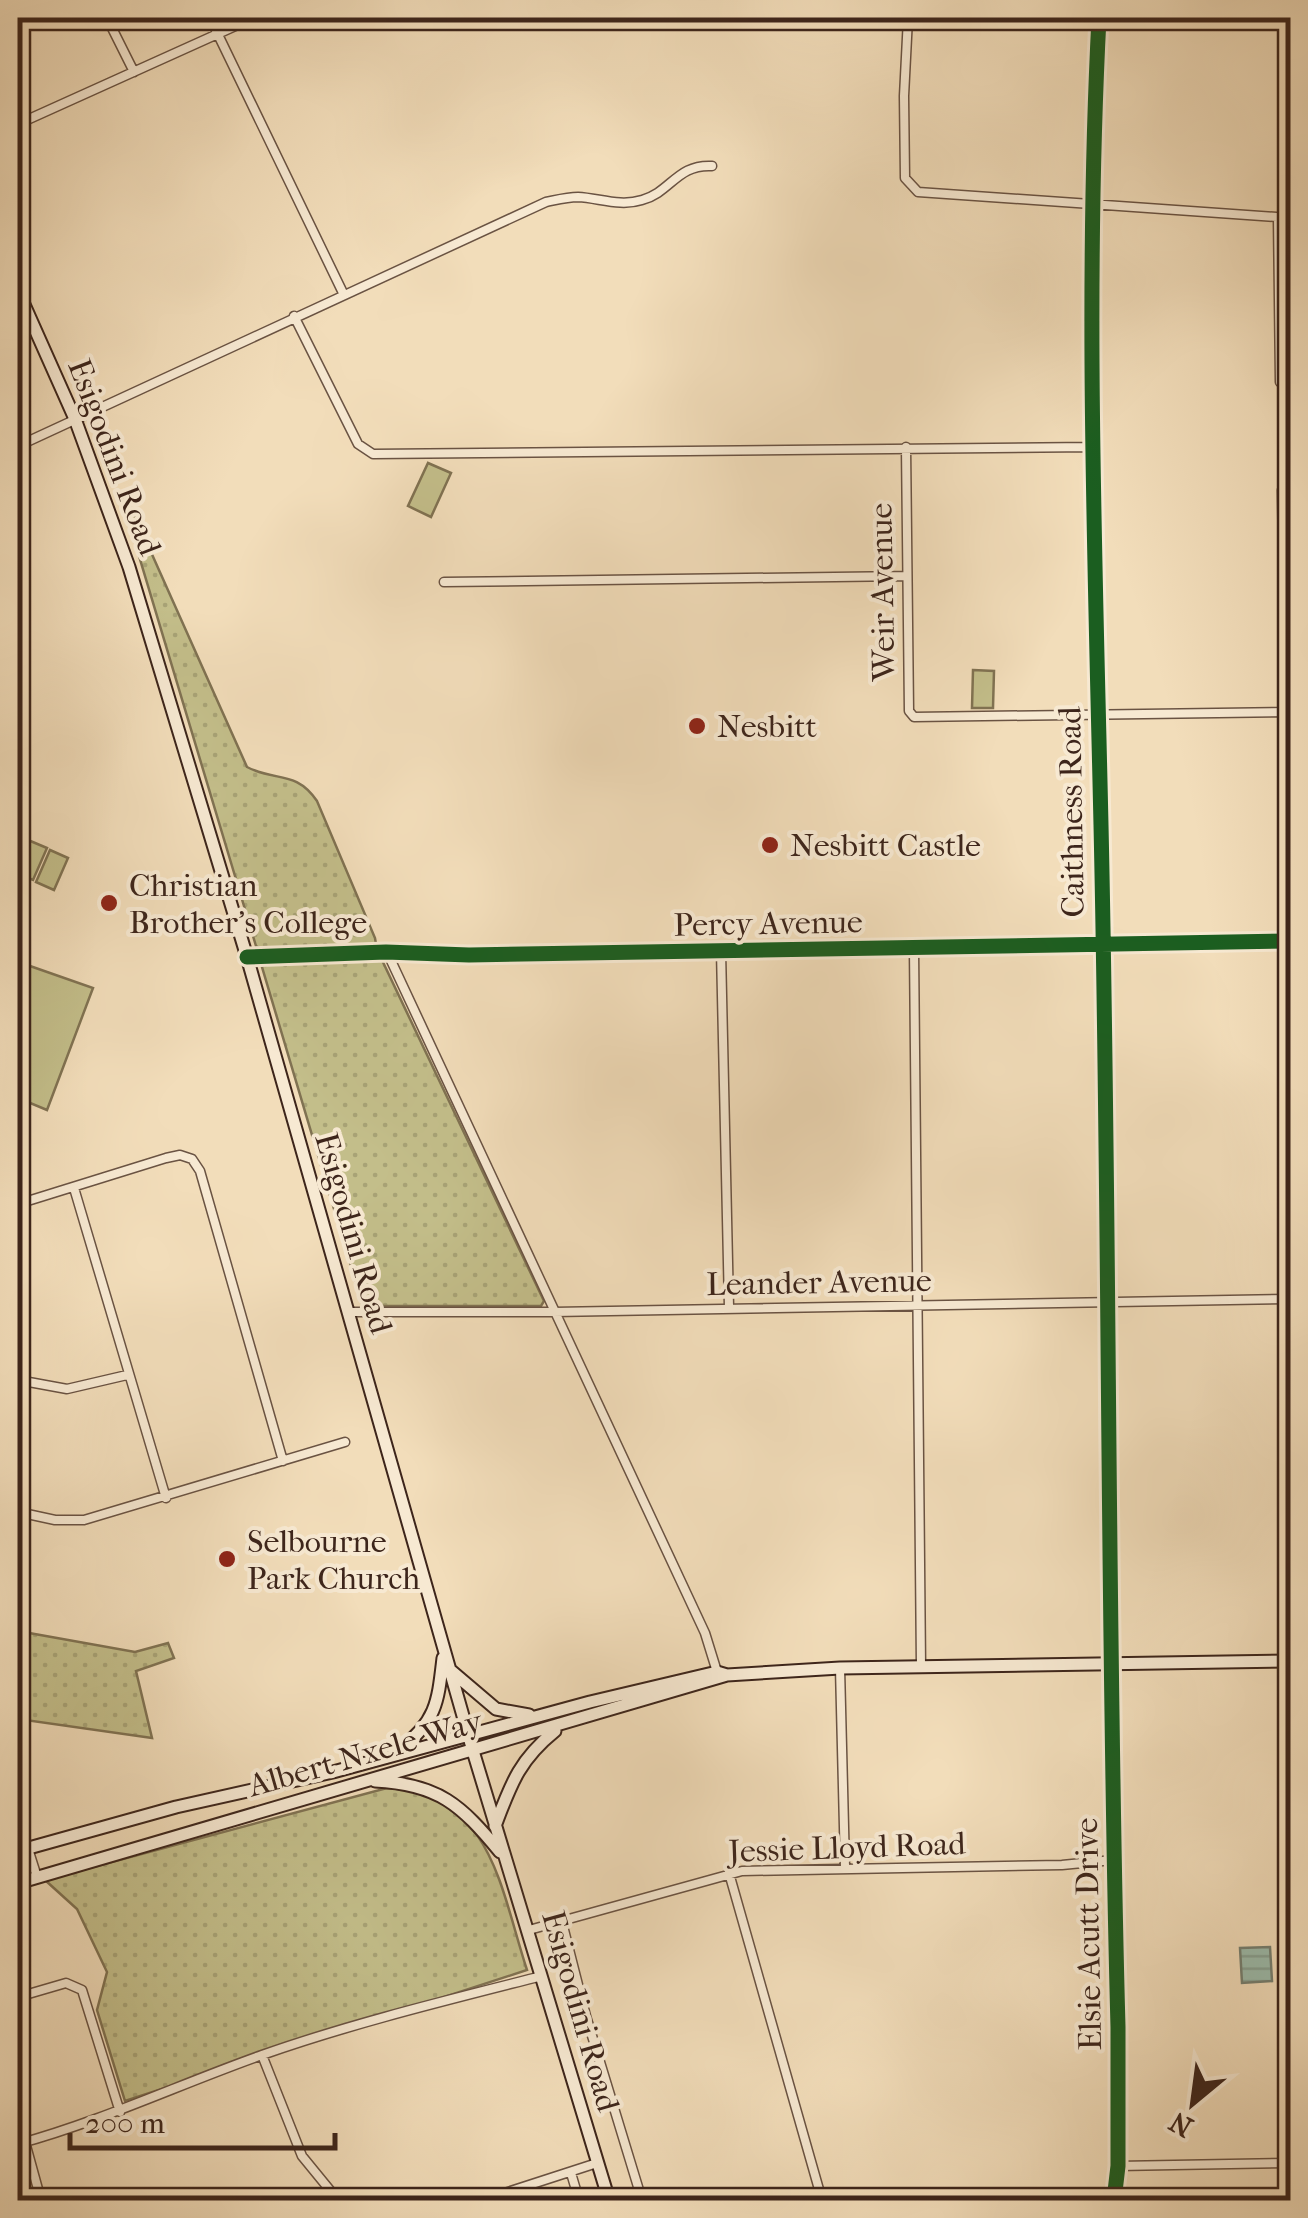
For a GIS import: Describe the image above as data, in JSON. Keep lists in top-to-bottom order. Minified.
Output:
{"streets":{"main road":["Esigodini Road","Albert Nxele Way"],"street":["Weir Avenue","Caithness Road","Percy Avenue","Leander Avenue","Jessie Lloyd Road","Elsie Acutt Drive"]},"crossings":[["Esigodini Road","Percy Avenue"],["Esigodini Road","Leander Avenue"],["Esigodini Road","Albert Nxele Way"],["Esigodini Road","Jessie Lloyd Road"],["Weir Avenue","Caithness Road"],["Caithness Road","Percy Avenue"],["Caithness Road","Leander Avenue"],["Caithness Road","Albert Nxele Way"],["Caithness Road","Elsie Acutt Drive"],["Albert Nxele Way","Elsie Acutt Drive"],["Jessie Lloyd Road","Elsie Acutt Drive"]],"places":["Nesbitt","Nesbitt Castle","Christian Brother's College","Selbourne Park Church"],"scale_bar":"200 m","north":"bottom left"}
